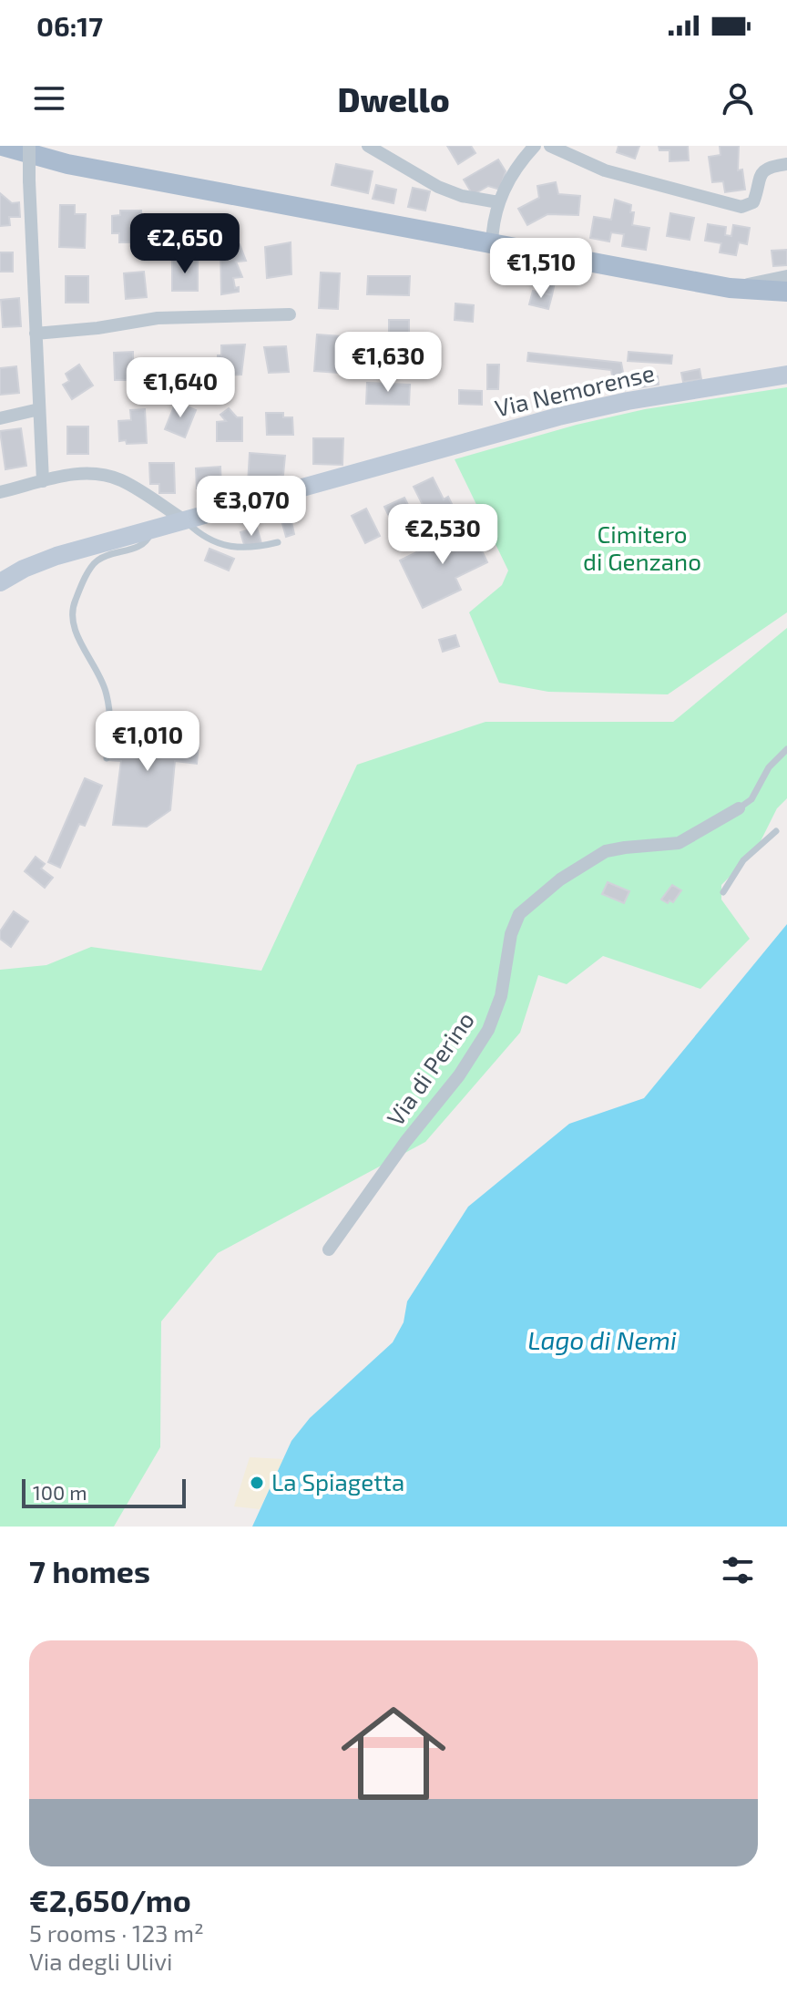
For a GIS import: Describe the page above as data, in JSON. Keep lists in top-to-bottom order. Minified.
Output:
{"streets":{"main road":["Via Nemorense"],"street":["Via di Perino"]},"water":["Lago di Nemi"],"parks":["Cimitero di Genzano"],"places":["La Spiagetta"],"scale_bar":"100 m","page":{"status":"06:17","header":"Dwello","price":["€2,650","€1,510","€1,630","€1,640","€3,070","€2,530","€1,010"],"scale":"100 m","heading":"7 homes","list":[{"name":"€2,650/mo","note":"5 rooms · 123 m² · Via degli Ulivi"}]}}
